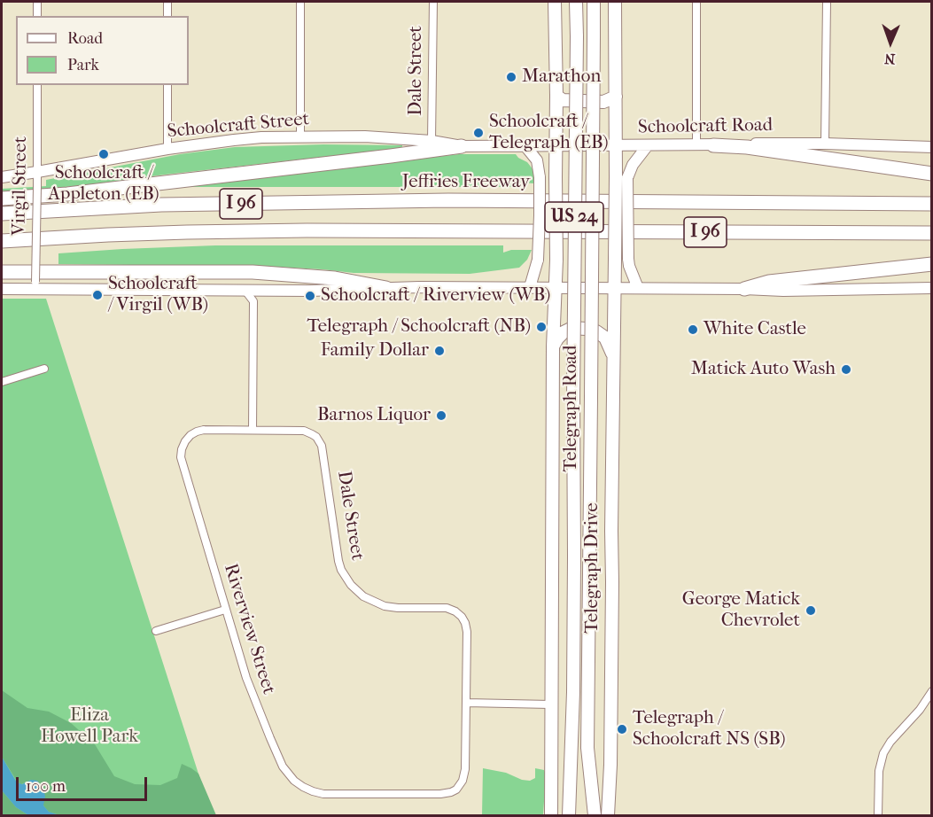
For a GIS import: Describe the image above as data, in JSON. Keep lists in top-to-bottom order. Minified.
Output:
{"streets":{"highway":["Jeffries Freeway","I 96"],"main road":["Schoolcraft Street","Schoolcraft Road","US 24","Telegraph Road","Telegraph Drive"],"street":["Dale Street","Virgil Street","Riverview Street"]},"crossings":[["Dale Street","Schoolcraft Street"],["Dale Street","Riverview Street"],["Schoolcraft Street","Schoolcraft Road"],["Schoolcraft Street","Virgil Street"],["Schoolcraft Road","Telegraph Drive"]],"parks":["Eliza Howell Park"],"places":["Marathon","Schoolcraft / Telegraph (EB)","Schoolcraft / Appleton (EB)","Schoolcraft / Virgil (WB)","Schoolcraft / Riverview (WB)","Telegraph / Schoolcraft (NB)","White Castle","Family Dollar","Matick Auto Wash","Barnos Liquor","George Matick Chevrolet","Telegraph / Schoolcraft NS (SB)"],"legend":["Road","Park"],"scale_bar":"100 m","north":"bottom"}
